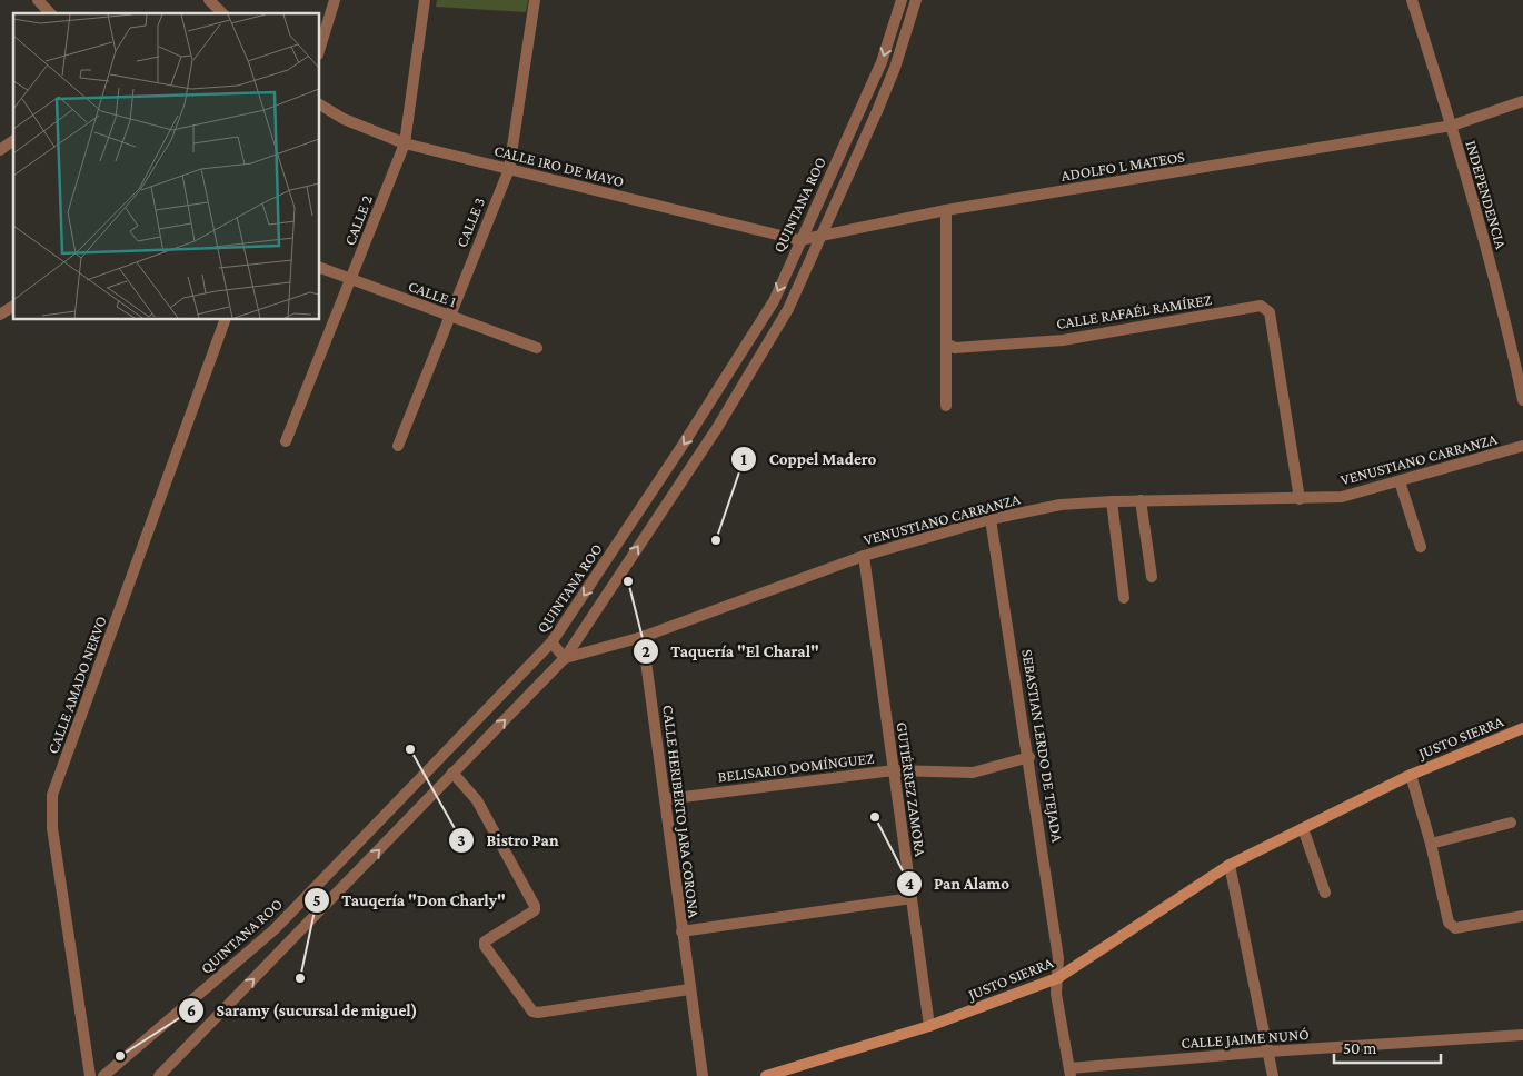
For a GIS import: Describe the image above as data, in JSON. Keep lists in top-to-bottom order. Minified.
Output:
{"streets":{"main road":["JUSTO SIERRA"],"street":["CALLE 1RO DE MAYO","ADOLFO L MATEOS","INDEPENDENCIA","QUINTANA ROO","CALLE 2","CALLE 3","CALLE 1","CALLE RAFAÉL RAMÍREZ","VENUSTIANO CARRANZA","CALLE AMADO NERVO","SEBASTIAN LERDO DE TEJADA","BELISARIO DOMÍNGUEZ","GUTIÉRREZ ZAMORA","CALLE HERIBERTO JARA CORONA","CALLE JAIME NUNÓ"]},"crossings":[["CALLE 1RO DE MAYO","ADOLFO L MATEOS"],["CALLE 1RO DE MAYO","QUINTANA ROO"],["CALLE 1RO DE MAYO","CALLE 2"],["CALLE 1RO DE MAYO","CALLE 3"],["ADOLFO L MATEOS","INDEPENDENCIA"],["ADOLFO L MATEOS","QUINTANA ROO"],["QUINTANA ROO","VENUSTIANO CARRANZA"],["CALLE 2","CALLE 1"],["CALLE 3","CALLE 1"],["CALLE RAFAÉL RAMÍREZ","VENUSTIANO CARRANZA"],["VENUSTIANO CARRANZA","SEBASTIAN LERDO DE TEJADA"],["VENUSTIANO CARRANZA","GUTIÉRREZ ZAMORA"],["VENUSTIANO CARRANZA","CALLE HERIBERTO JARA CORONA"],["JUSTO SIERRA","SEBASTIAN LERDO DE TEJADA"],["JUSTO SIERRA","GUTIÉRREZ ZAMORA"],["SEBASTIAN LERDO DE TEJADA","BELISARIO DOMÍNGUEZ"],["SEBASTIAN LERDO DE TEJADA","CALLE JAIME NUNÓ"],["BELISARIO DOMÍNGUEZ","GUTIÉRREZ ZAMORA"],["BELISARIO DOMÍNGUEZ","CALLE HERIBERTO JARA CORONA"]],"places":["Coppel Madero","Taquería \"El Charal\"","Bistro Pan","Pan Alamo","Tauqería \"Don Charly\"","Saramy (sucursal de miguel)"],"scale_bar":"50 m"}
